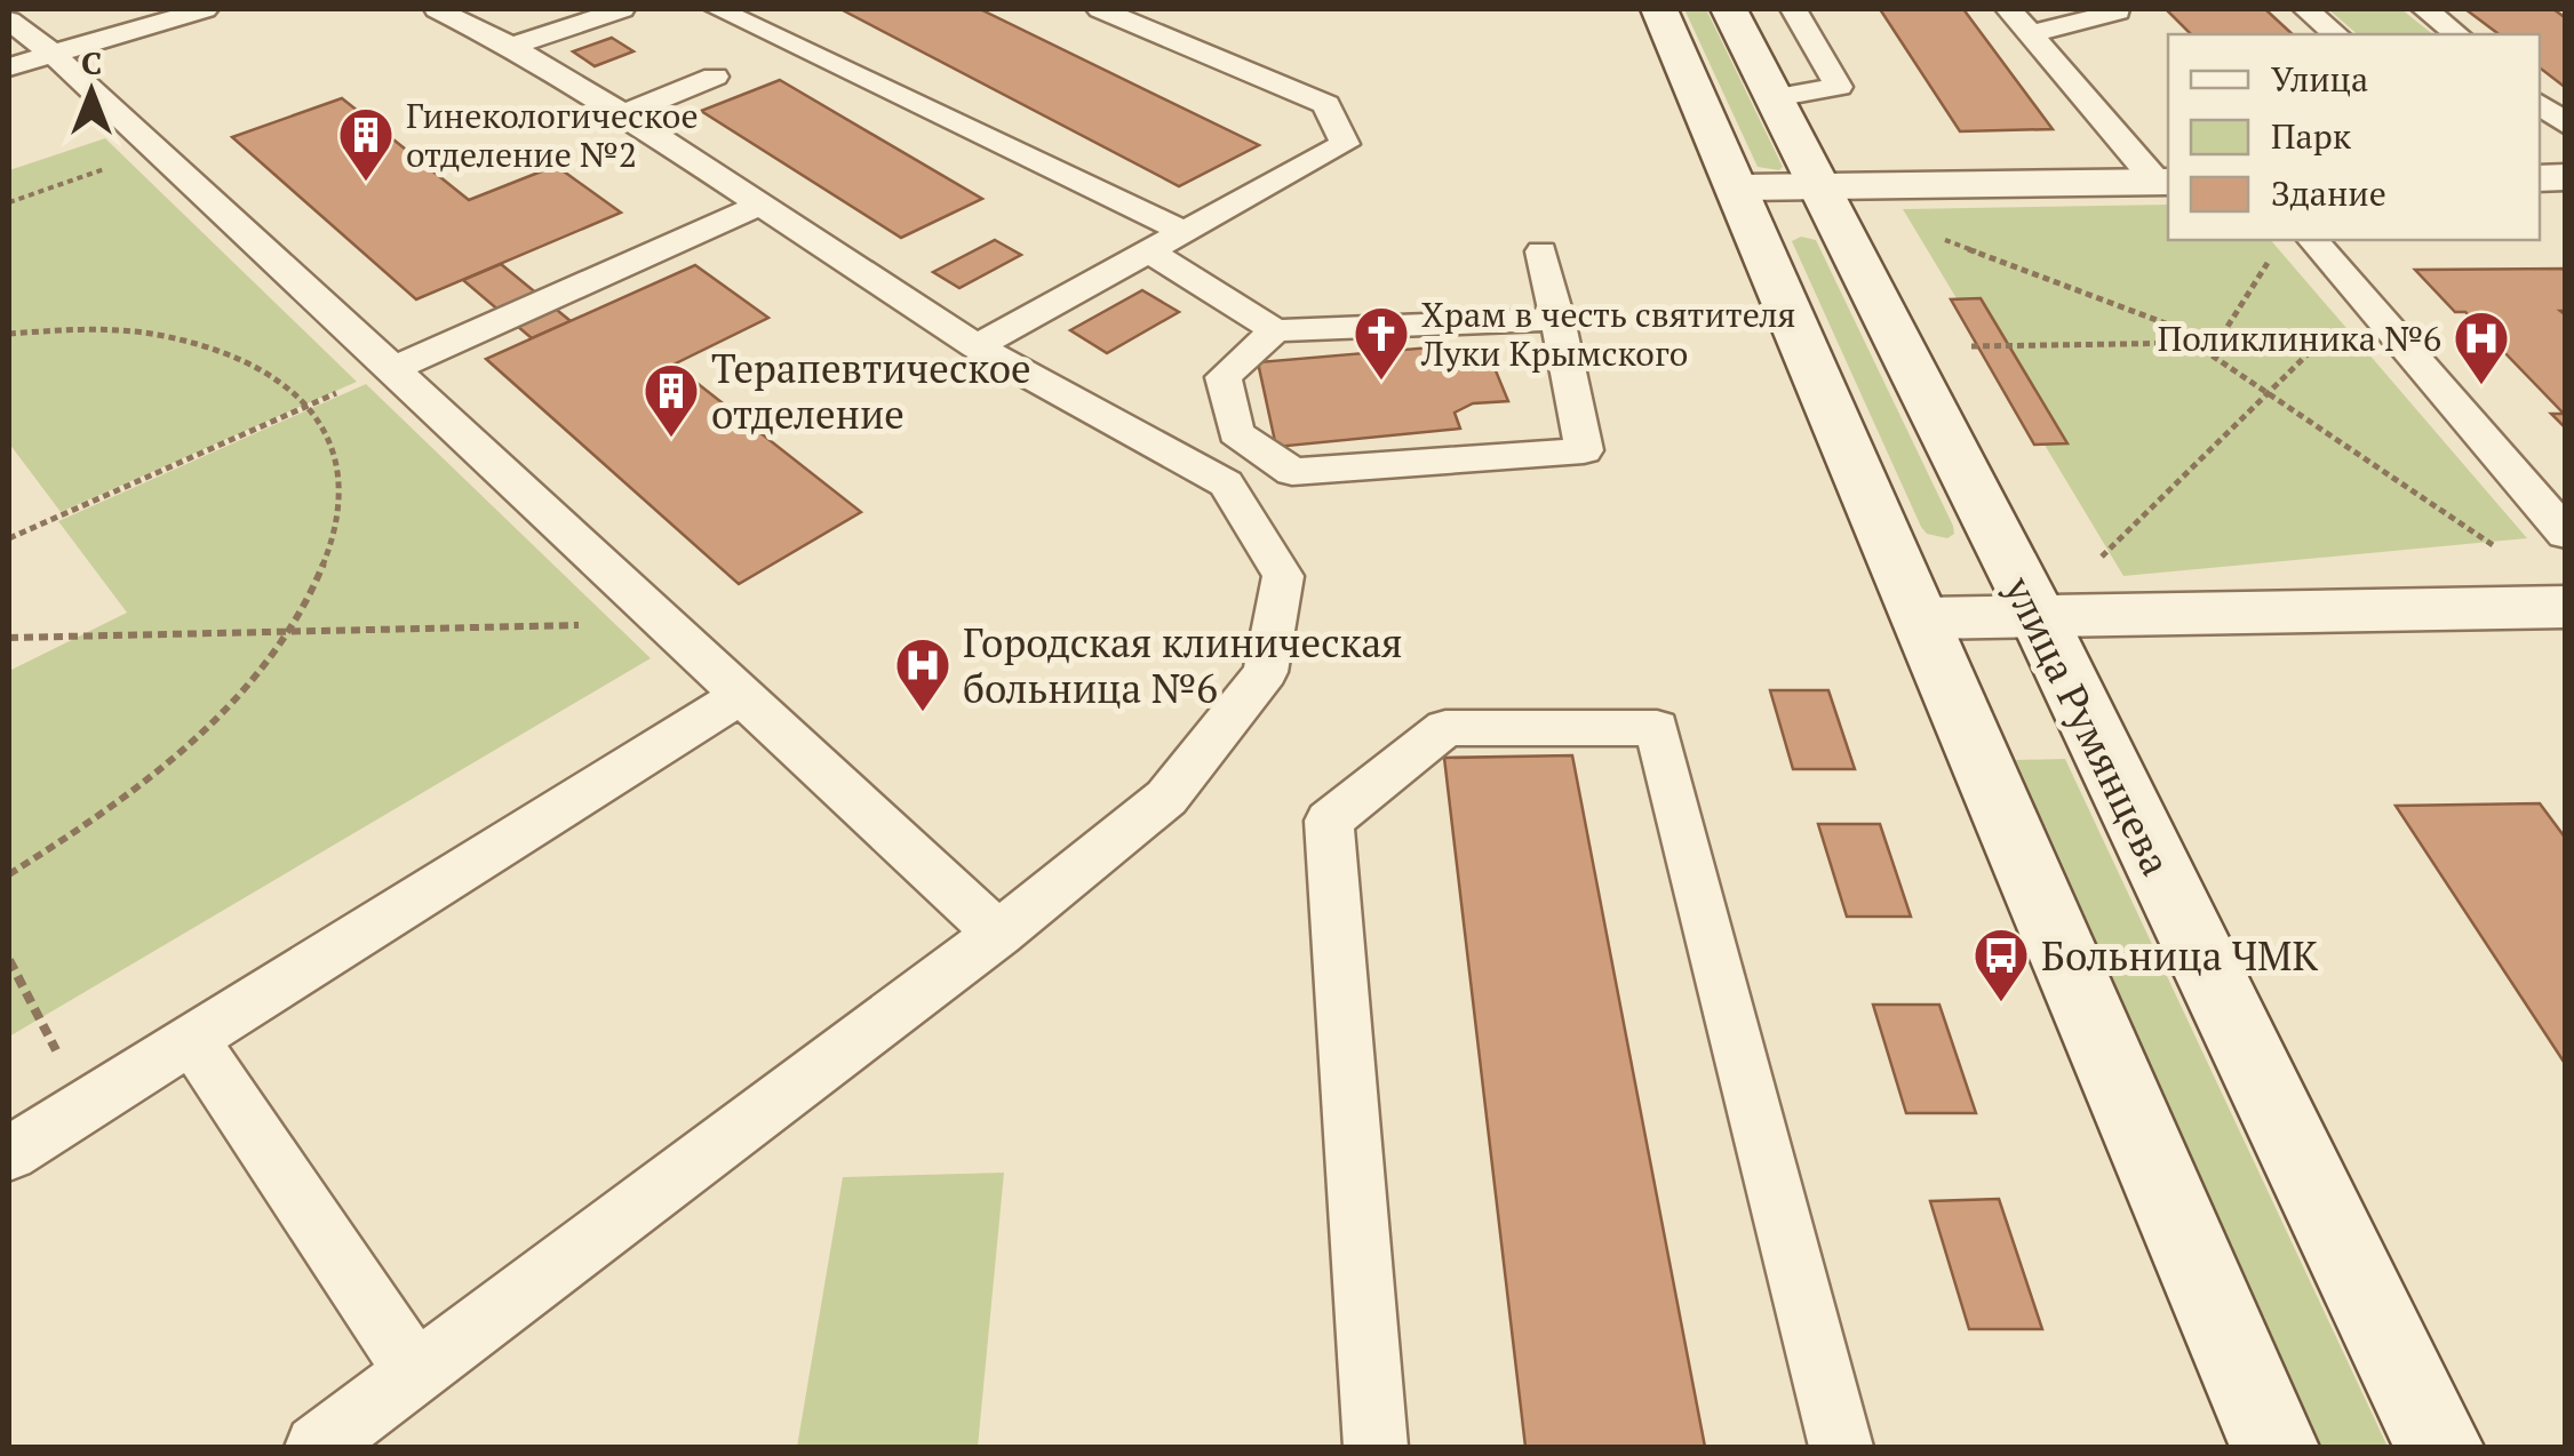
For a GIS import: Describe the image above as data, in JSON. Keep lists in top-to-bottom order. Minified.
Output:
{"streets":{"main road":["улица Румянцева"]},"places":{"building":["Гинекологическое отделение №2","Терапевтическое отделение"],"church":["Храм в честь святителя Луки Крымского"],"hospital":["Поликлиника №6","Городская клиническая больница №6"],"bus stop":["Больница ЧМК"]},"legend":["Улица","Парк","Здание"],"north":"top"}
